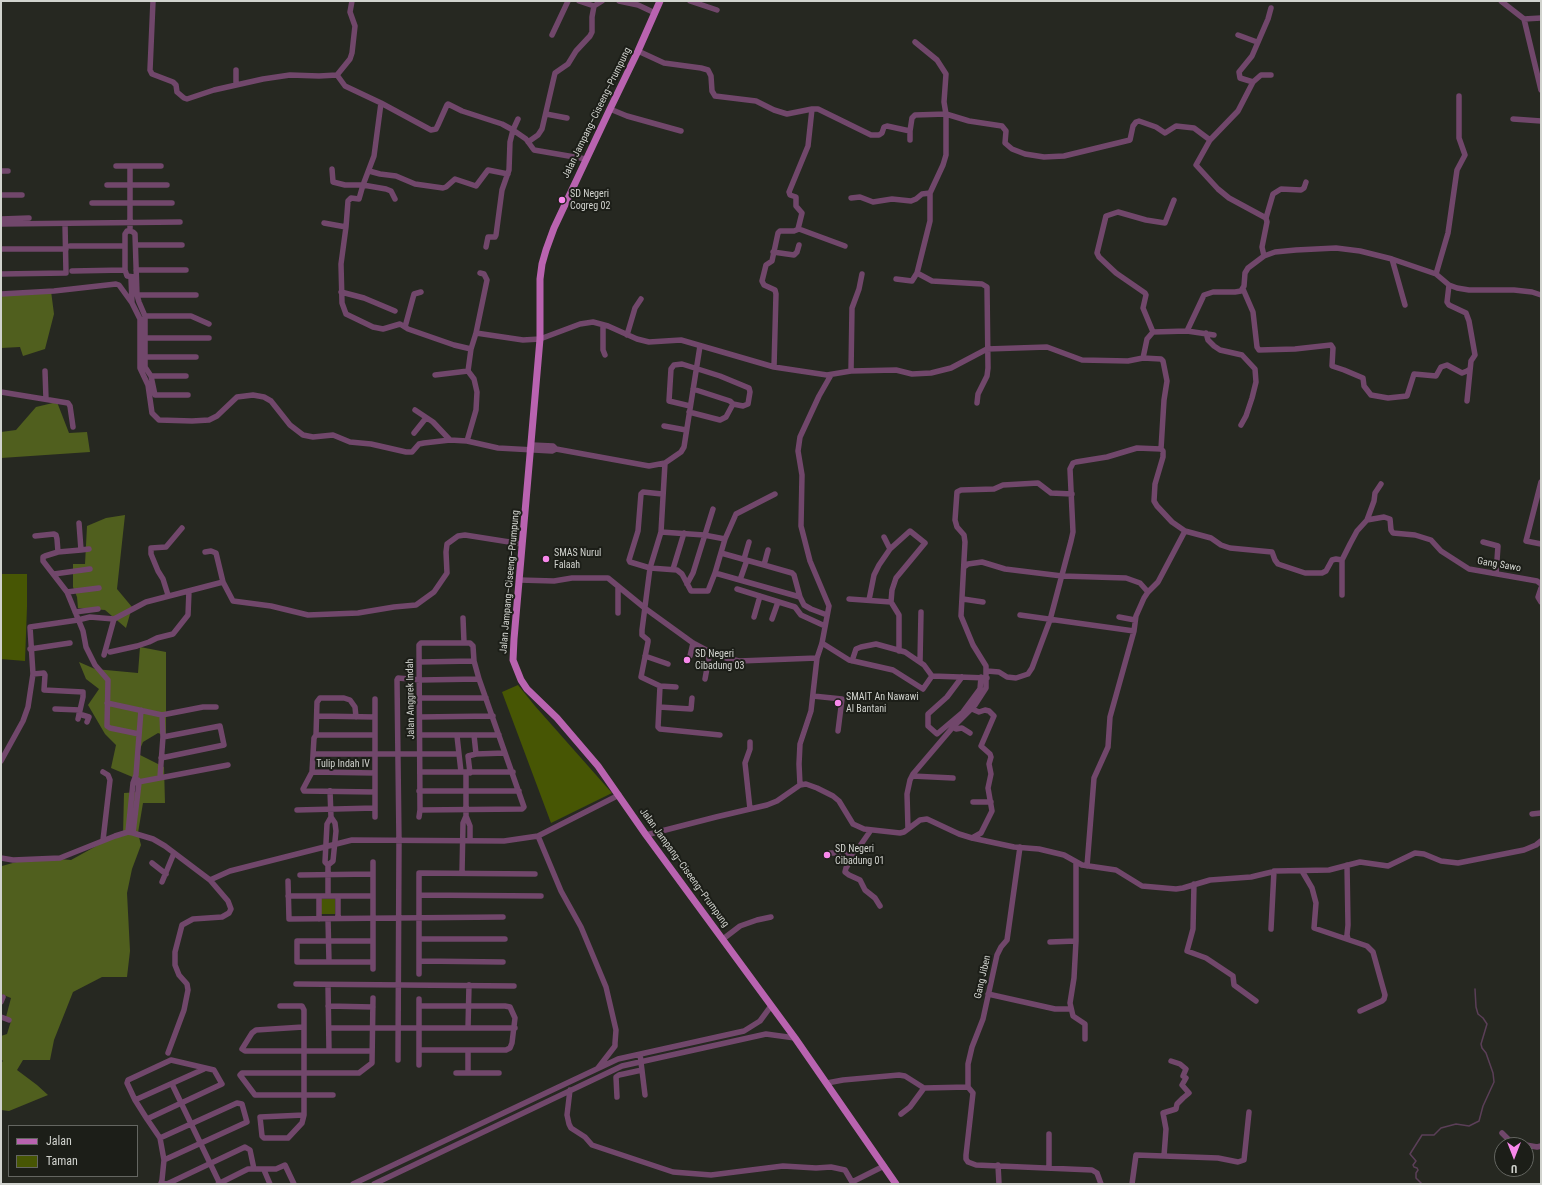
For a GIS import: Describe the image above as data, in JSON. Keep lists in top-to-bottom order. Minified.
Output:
{"streets":{"main road":["Jalan Jampang–Ciseeng–Prumpung"],"street":["Gang Sawo","Jalan Anggrek Indah","Tulip Indah IV","Gang Jiben"]},"places":["SD Negeri Cogreg 02","SMAS Nurul Falaah","SD Negeri Cibadung 03","SMAIT An Nawawi Al Bantani","SD Negeri Cibadung 01"],"legend":["Jalan","Taman"],"north":"bottom"}
